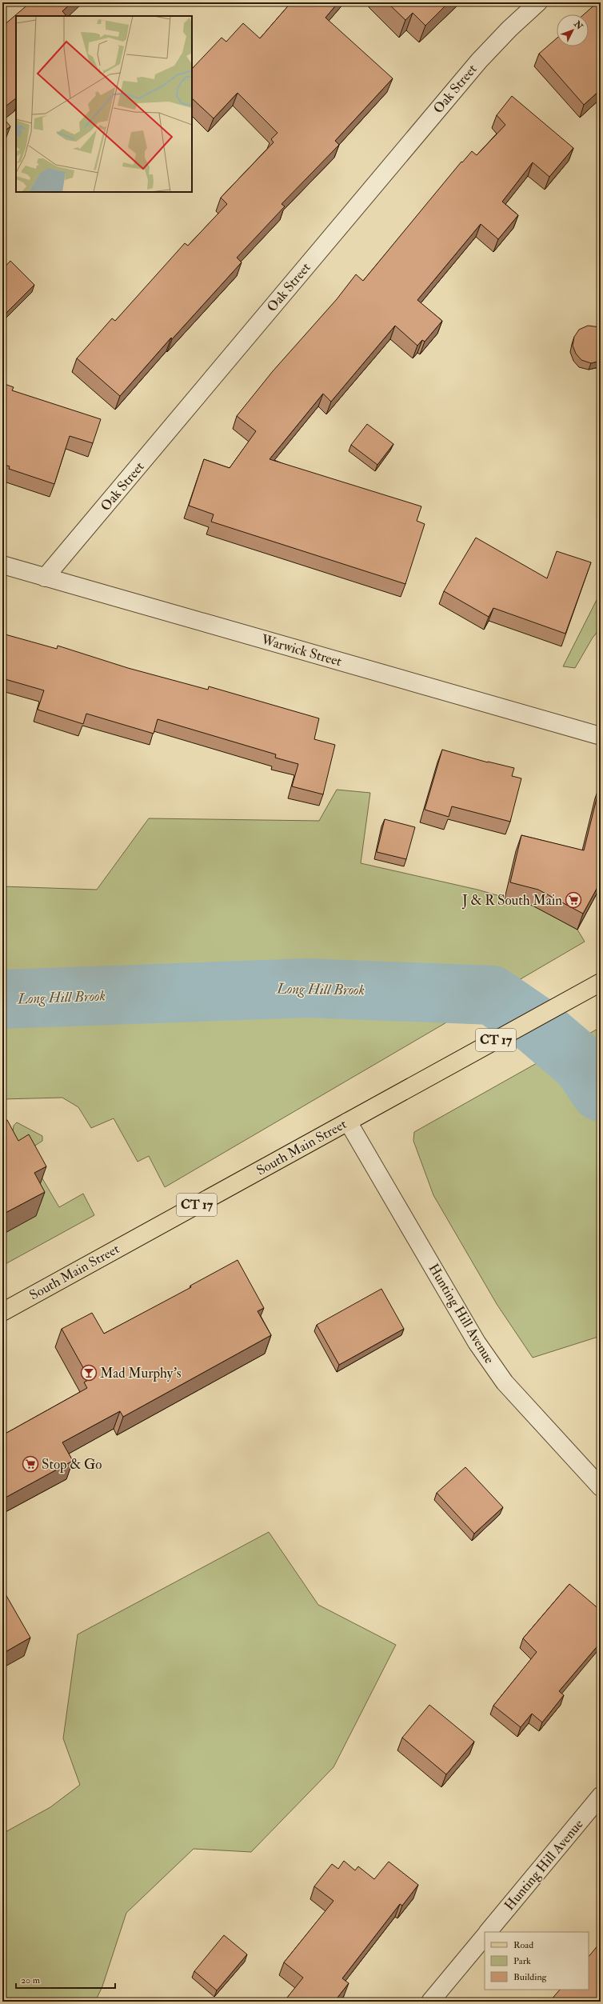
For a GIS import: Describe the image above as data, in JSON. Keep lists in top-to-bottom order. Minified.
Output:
{"streets":{"main road":["CT 17","South Main Street"],"street":["Oak Street","Warwick Street","Hunting Hill Avenue"]},"crossings":[["Oak Street","Warwick Street"],["South Main Street","Hunting Hill Avenue"]],"water":["Long Hill Brook"],"places":{"supermarket":["J & R South Main","Stop & Go"],"bar":["Mad Murphy’s"]},"legend":["Road","Park","Building"],"scale_bar":"20 m","north":"top right"}
